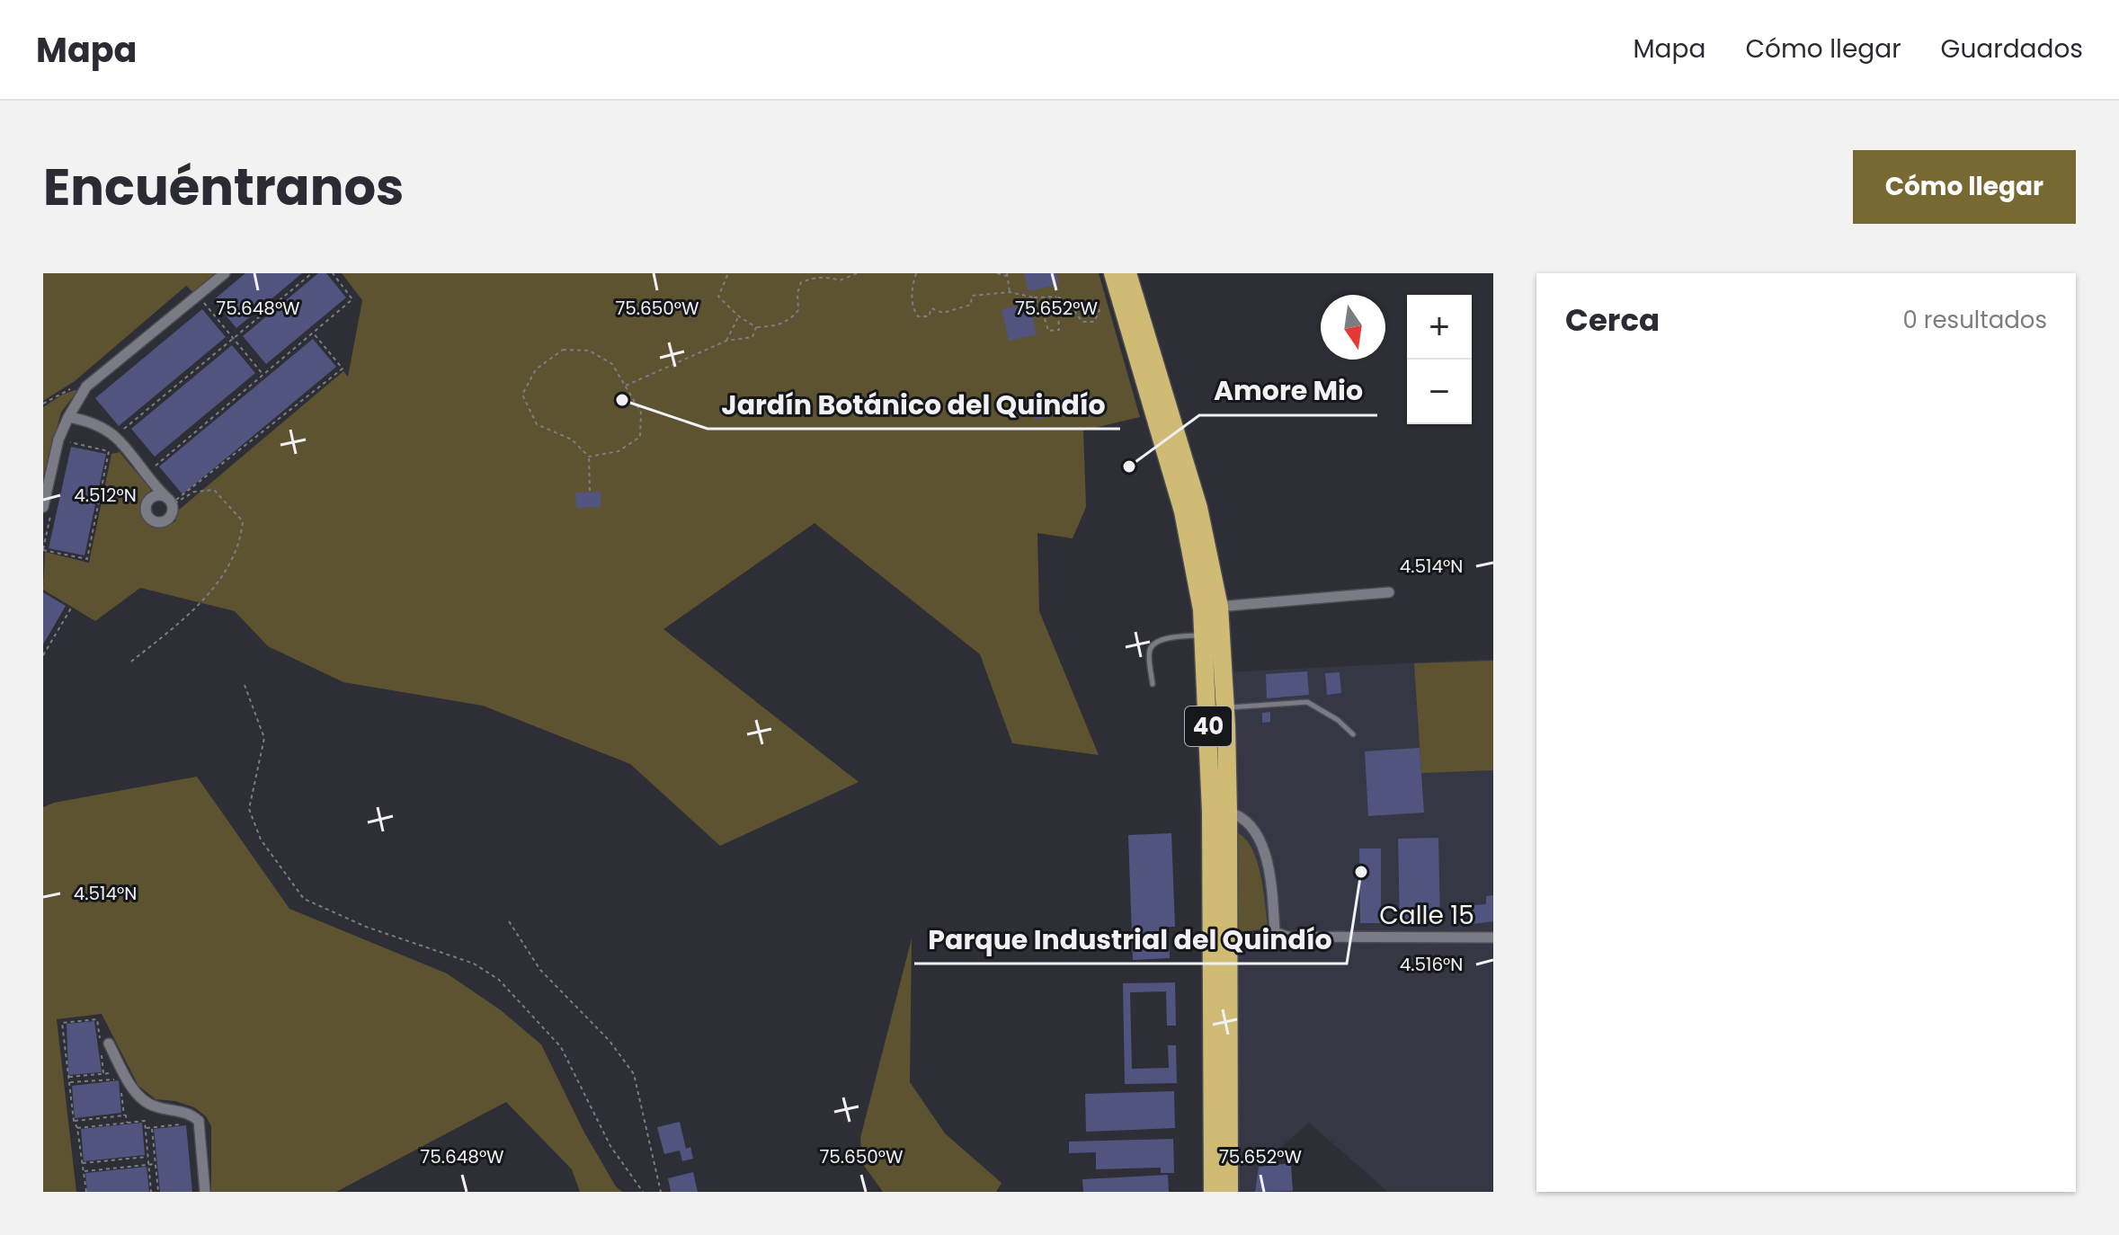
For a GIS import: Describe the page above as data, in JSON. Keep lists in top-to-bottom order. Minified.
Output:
{"streets":{"highway":["40"],"street":["Calle 15"]},"places":["Jardín Botánico del Quindío","Amore Mio","Parque Industrial del Quindío"],"north":"bottom","page":{"header":"Mapa","nav":["Mapa","Cómo llegar","Guardados"],"title":"Encuéntranos","buttons":"Cómo llegar","heading":["Cerca","0 resultados"],"map_buttons":["+","−"]},"coordinates":["75.648°W","75.650°W","75.652°W","4.512°N","4.514°N","4.516°N"]}
